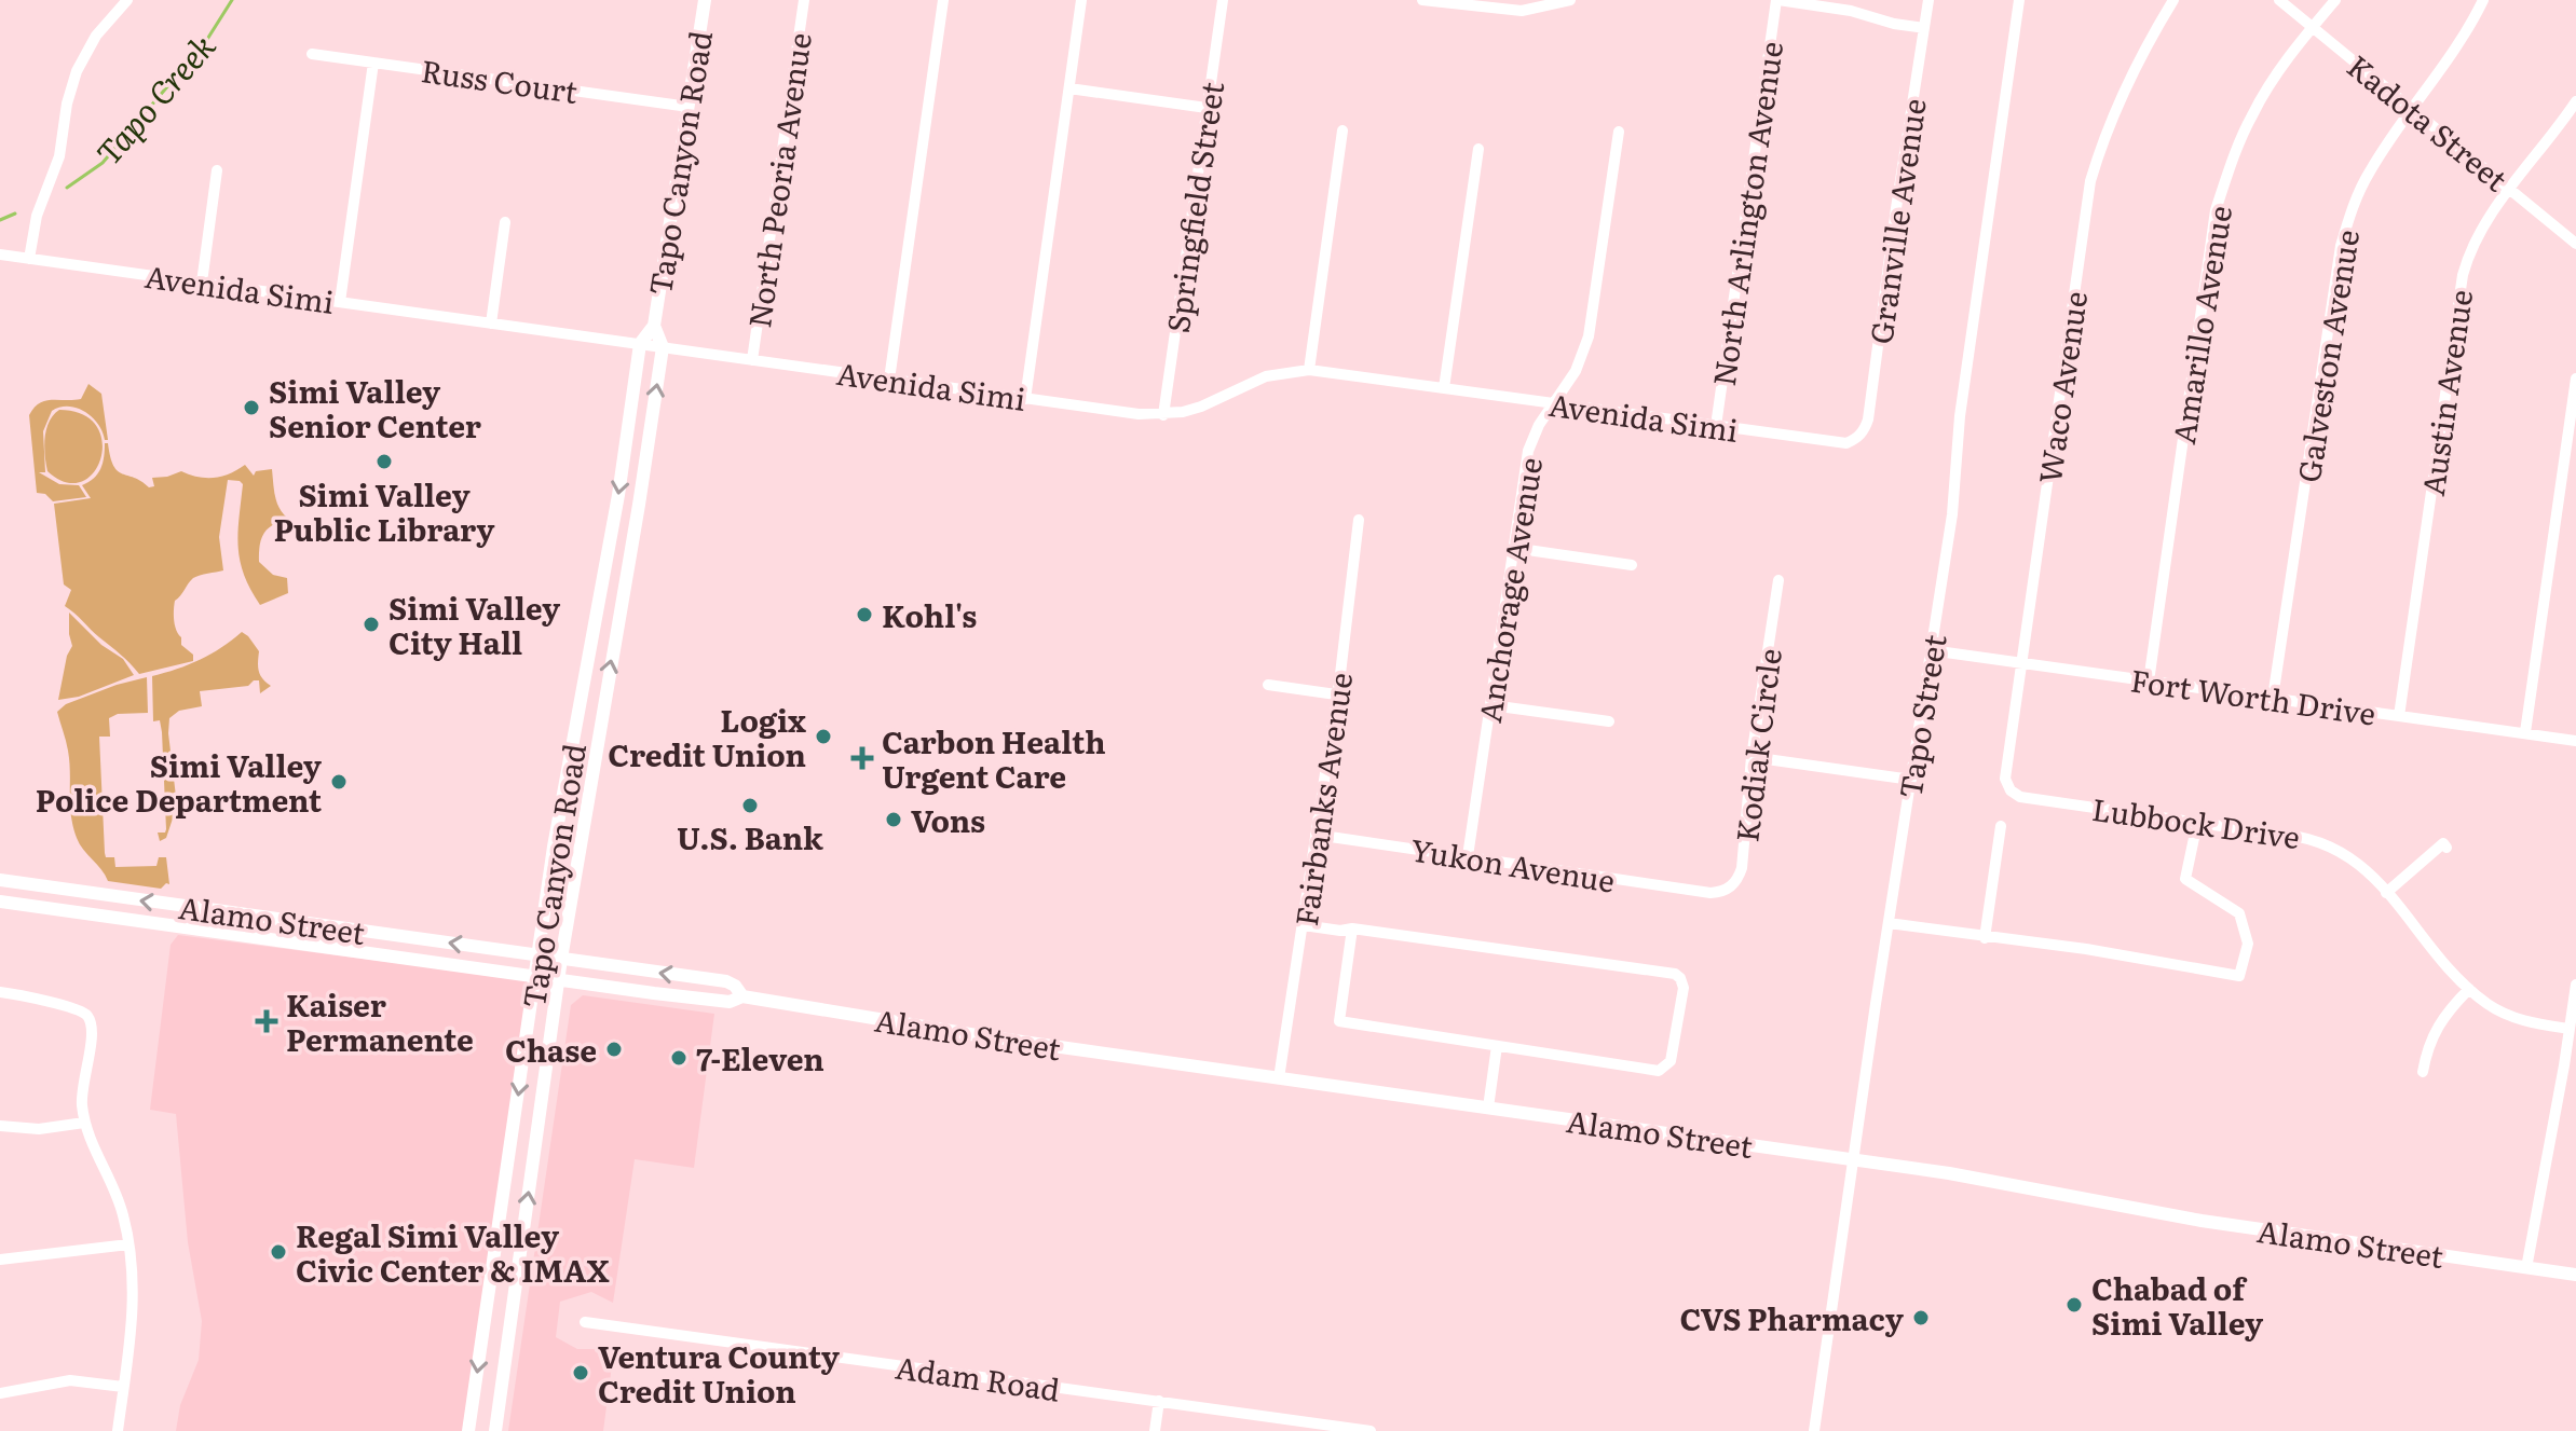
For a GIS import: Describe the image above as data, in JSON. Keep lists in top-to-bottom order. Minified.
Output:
{"streets":{"main road":["Tapo Canyon Road","Alamo Street"],"street":["Russ Court","Kadota Street","North Peoria Avenue","Springfield Street","North Arlington Avenue","Granville Avenue","Avenida Simi","Amarillo Avenue","Galveston Avenue","Waco Avenue","Austin Avenue","Anchorage Avenue","Fort Worth Drive","Tapo Street","Kodiak Circle","Fairbanks Avenue","Lubbock Drive","Yukon Avenue","Adam Road"]},"crossings":[["Russ Court","Tapo Canyon Road"],["Kadota Street","Amarillo Avenue"],["Kadota Street","Galveston Avenue"],["Kadota Street","Austin Avenue"],["Tapo Canyon Road","Avenida Simi"],["Tapo Canyon Road","Alamo Street"],["North Peoria Avenue","Avenida Simi"],["Springfield Street","Avenida Simi"],["North Arlington Avenue","Avenida Simi"],["Granville Avenue","Avenida Simi"],["Avenida Simi","Anchorage Avenue"],["Amarillo Avenue","Fort Worth Drive"],["Galveston Avenue","Fort Worth Drive"],["Waco Avenue","Fort Worth Drive"],["Waco Avenue","Lubbock Drive"],["Austin Avenue","Fort Worth Drive"],["Anchorage Avenue","Yukon Avenue"],["Fort Worth Drive","Tapo Street"],["Tapo Street","Alamo Street"],["Kodiak Circle","Yukon Avenue"],["Fairbanks Avenue","Yukon Avenue"],["Fairbanks Avenue","Alamo Street"]],"water":["Tapo Creek"],"places":{"other":["Simi Valley Senior Center","Simi Valley Public Library","Kohl's","Simi Valley City Hall","Logix Credit Union","Simi Valley Police Department","U.S. Bank","Vons","Chase","7-Eleven","Regal Simi Valley Civic Center & IMAX","Chabad of Simi Valley","CVS Pharmacy","Ventura County Credit Union"],"health":["Carbon Health Urgent Care","Kaiser Permanente"]}}
